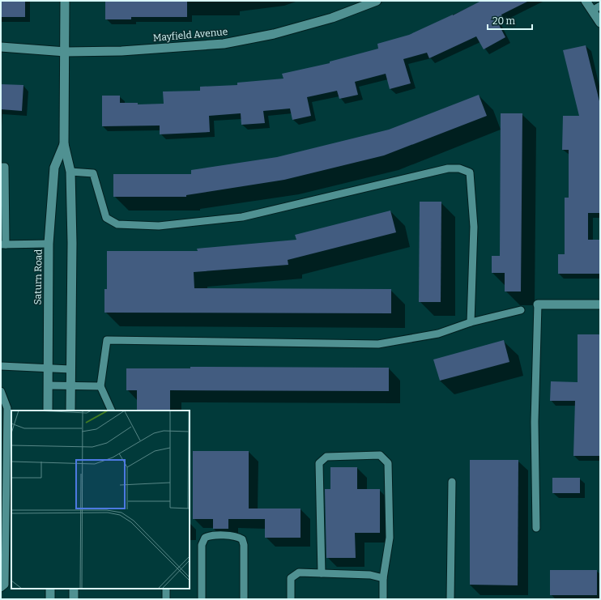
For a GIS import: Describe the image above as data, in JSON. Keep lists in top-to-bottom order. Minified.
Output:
{"streets":{"street":["Mayfield Avenue","Saturn Road"]},"crossings":[["Mayfield Avenue","Saturn Road"]],"scale_bar":"20 m"}
